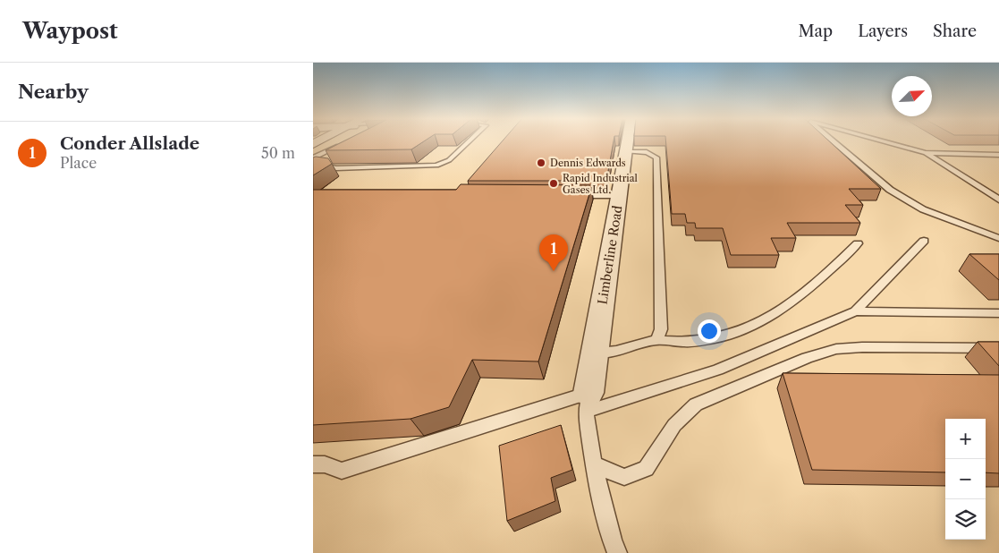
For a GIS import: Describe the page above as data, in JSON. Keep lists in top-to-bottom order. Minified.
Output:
{"streets":{"street":["Limberline Road"]},"places":["Dennis Edwards","Rapid Industrial Gases Ltd."],"north":"top right","page":{"header":"Waypost","nav":["Map","Layers","Share"],"heading":"Nearby","list":[{"mark":"1","name":"Conder Allslade","note":"Place","value":"50 m"}],"pins":"1","map_buttons":["+","−"]}}
